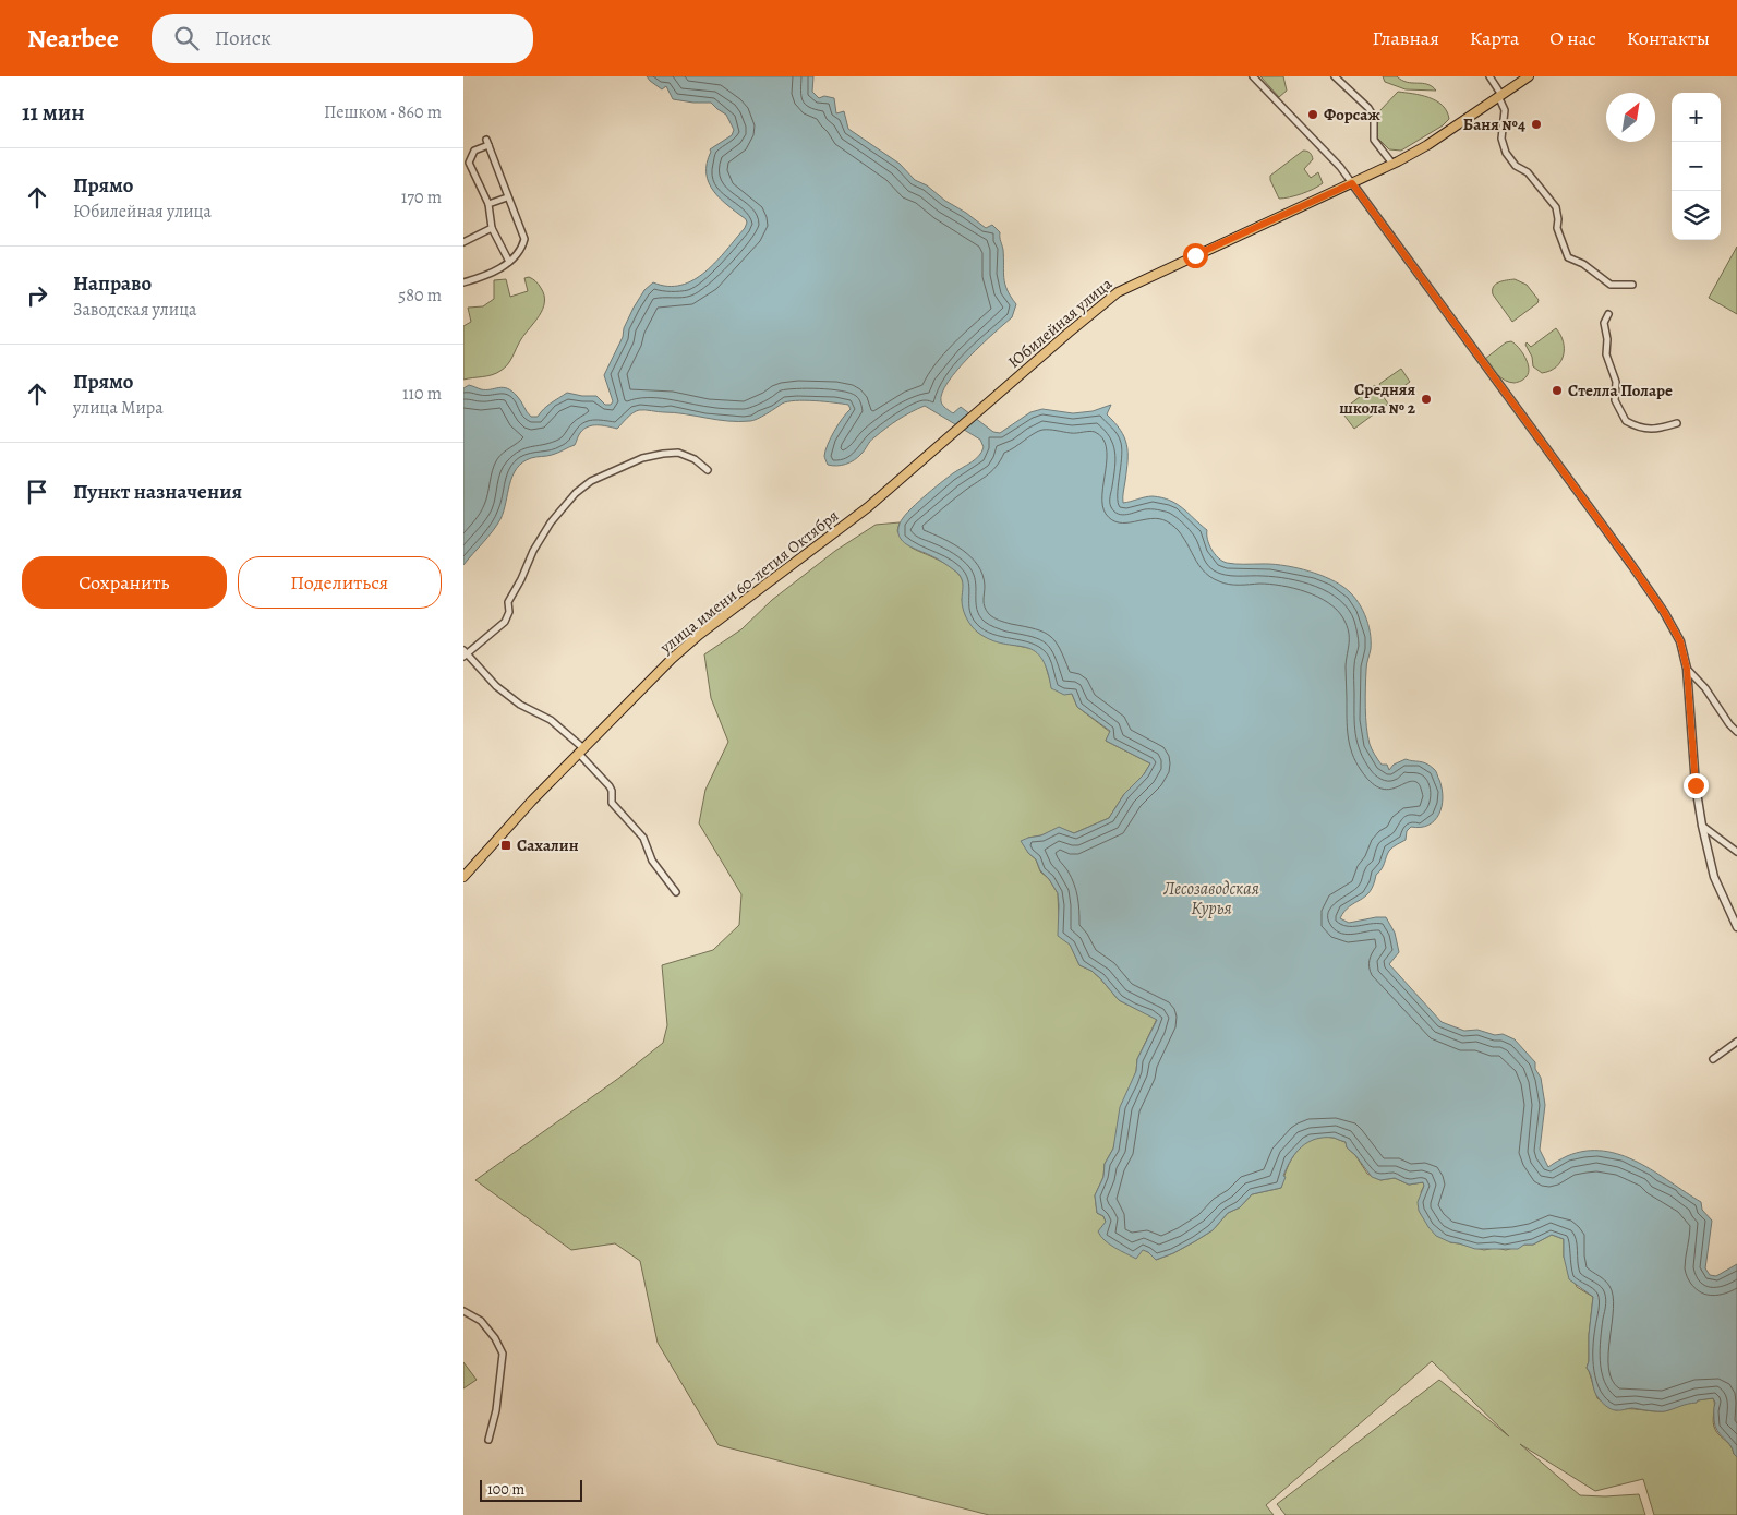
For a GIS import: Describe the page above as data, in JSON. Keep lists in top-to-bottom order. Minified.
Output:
{"streets":{"main road":["Юбилейная улица","улица имени 60-летия Октября"]},"crossings":[["Юбилейная улица","улица имени 60-летия Октября"]],"water":["Лесозаводская Курья"],"places":{"other":["Форсаж","Баня №4","Стелла Поларе","Средняя школа № 2"],"transit":["Сахалин"]},"scale_bar":"100 m","north":"top right","page":{"header":"Nearbee","search":"Поиск","nav":["Главная","Карта","О нас","Контакты"],"heading":["11 мин","Пешком · 860 m"],"map_buttons":["+","−"],"list":[["Прямо","Юбилейная улица","170 m"],["Направо","Заводская улица","580 m"],["Прямо","улица Мира","110 m"],"Пункт назначения"],"buttons":["Сохранить","Поделиться"],"scale":"100 m"}}
